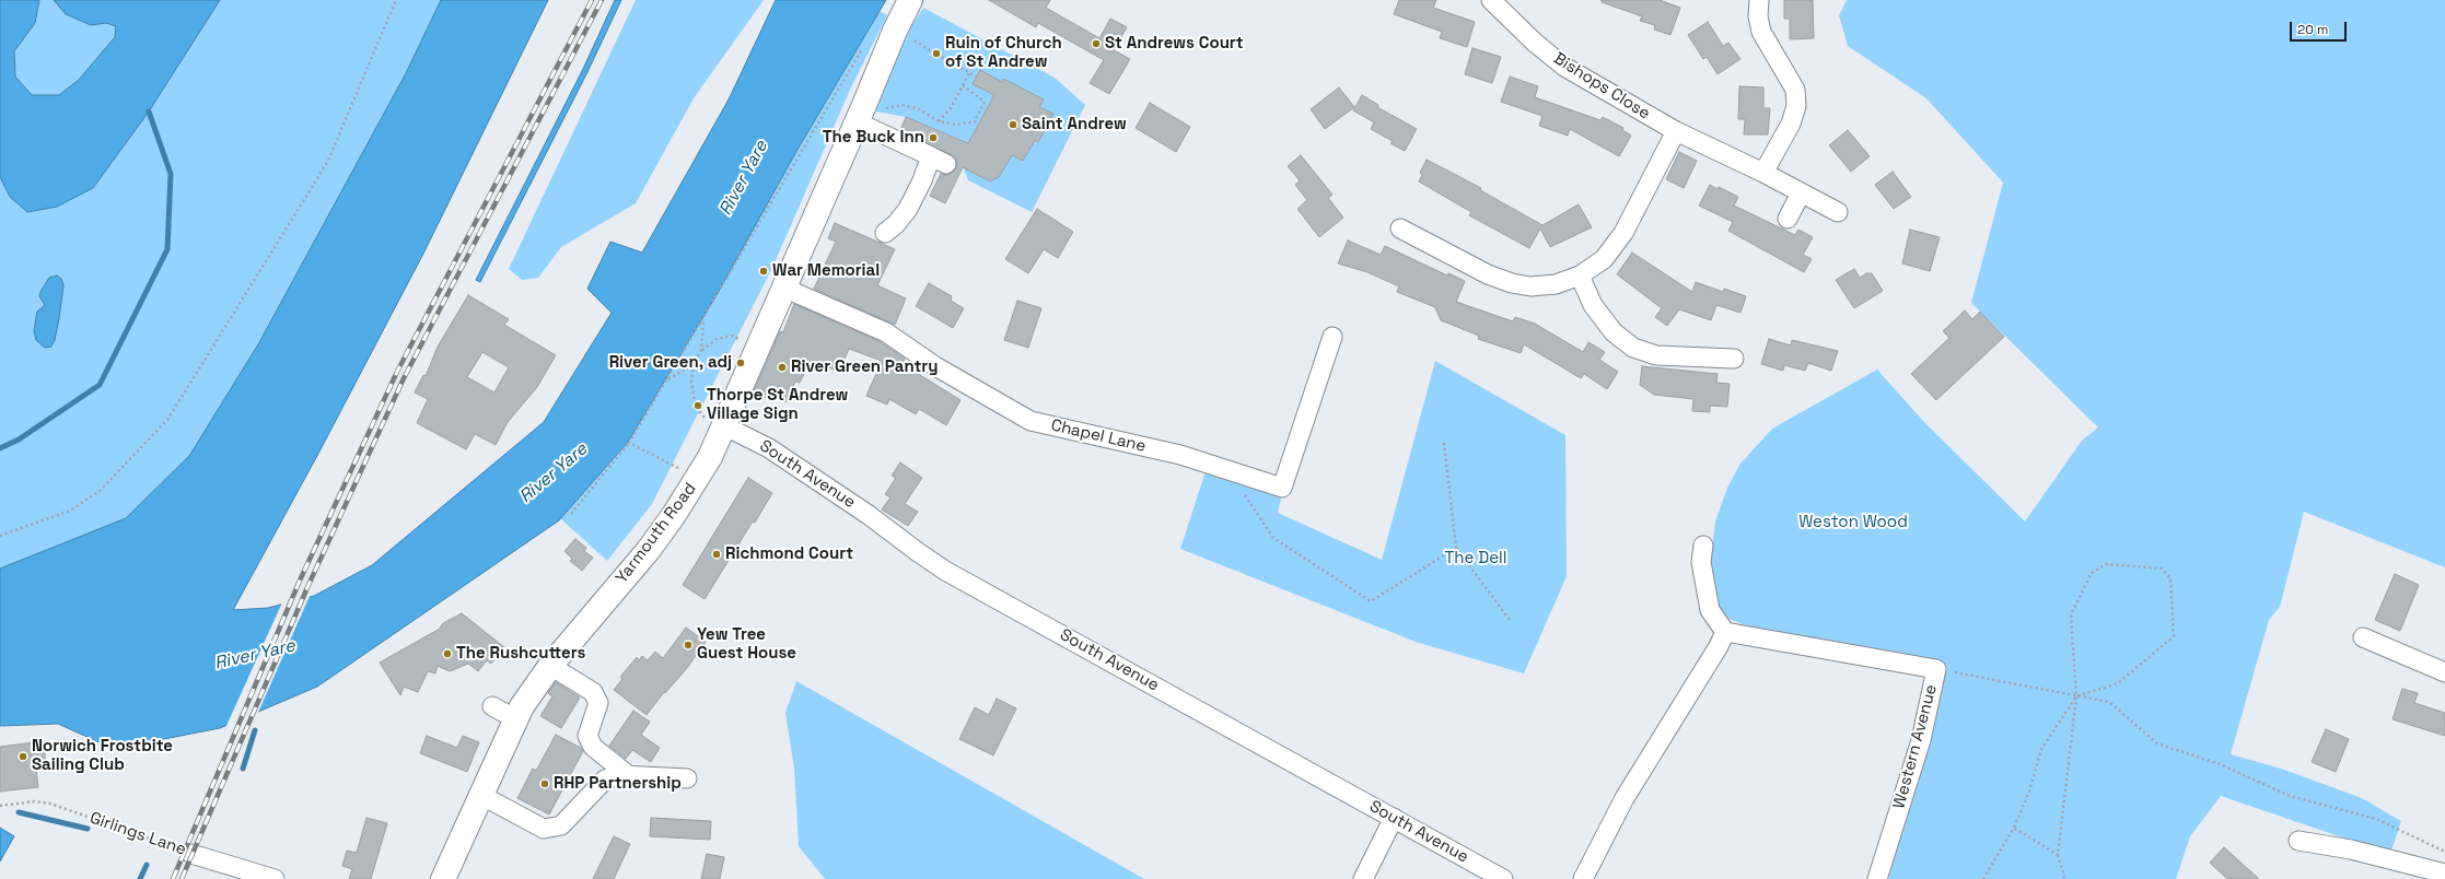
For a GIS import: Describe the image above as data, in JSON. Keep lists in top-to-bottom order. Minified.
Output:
{"streets":{"main road":["Yarmouth Road"],"street":["Bishops Close","Chapel Lane","South Avenue","Western Avenue","Girlings Lane"]},"crossings":[["Chapel Lane","Yarmouth Road"],["South Avenue","Yarmouth Road"]],"water":["River Yare"],"parks":["Weston Wood","The Dell"],"places":["St Andrews Court","Ruin of Church of St Andrew","Saint Andrew","The Buck Inn","War Memorial","River Green, adj","River Green Pantry","Thorpe St Andrew Village Sign","Richmond Court","Yew Tree Guest House","The Rushcutters","Norwich Frostbite Sailing Club","RHP Partnership"],"scale_bar":"20 m"}
